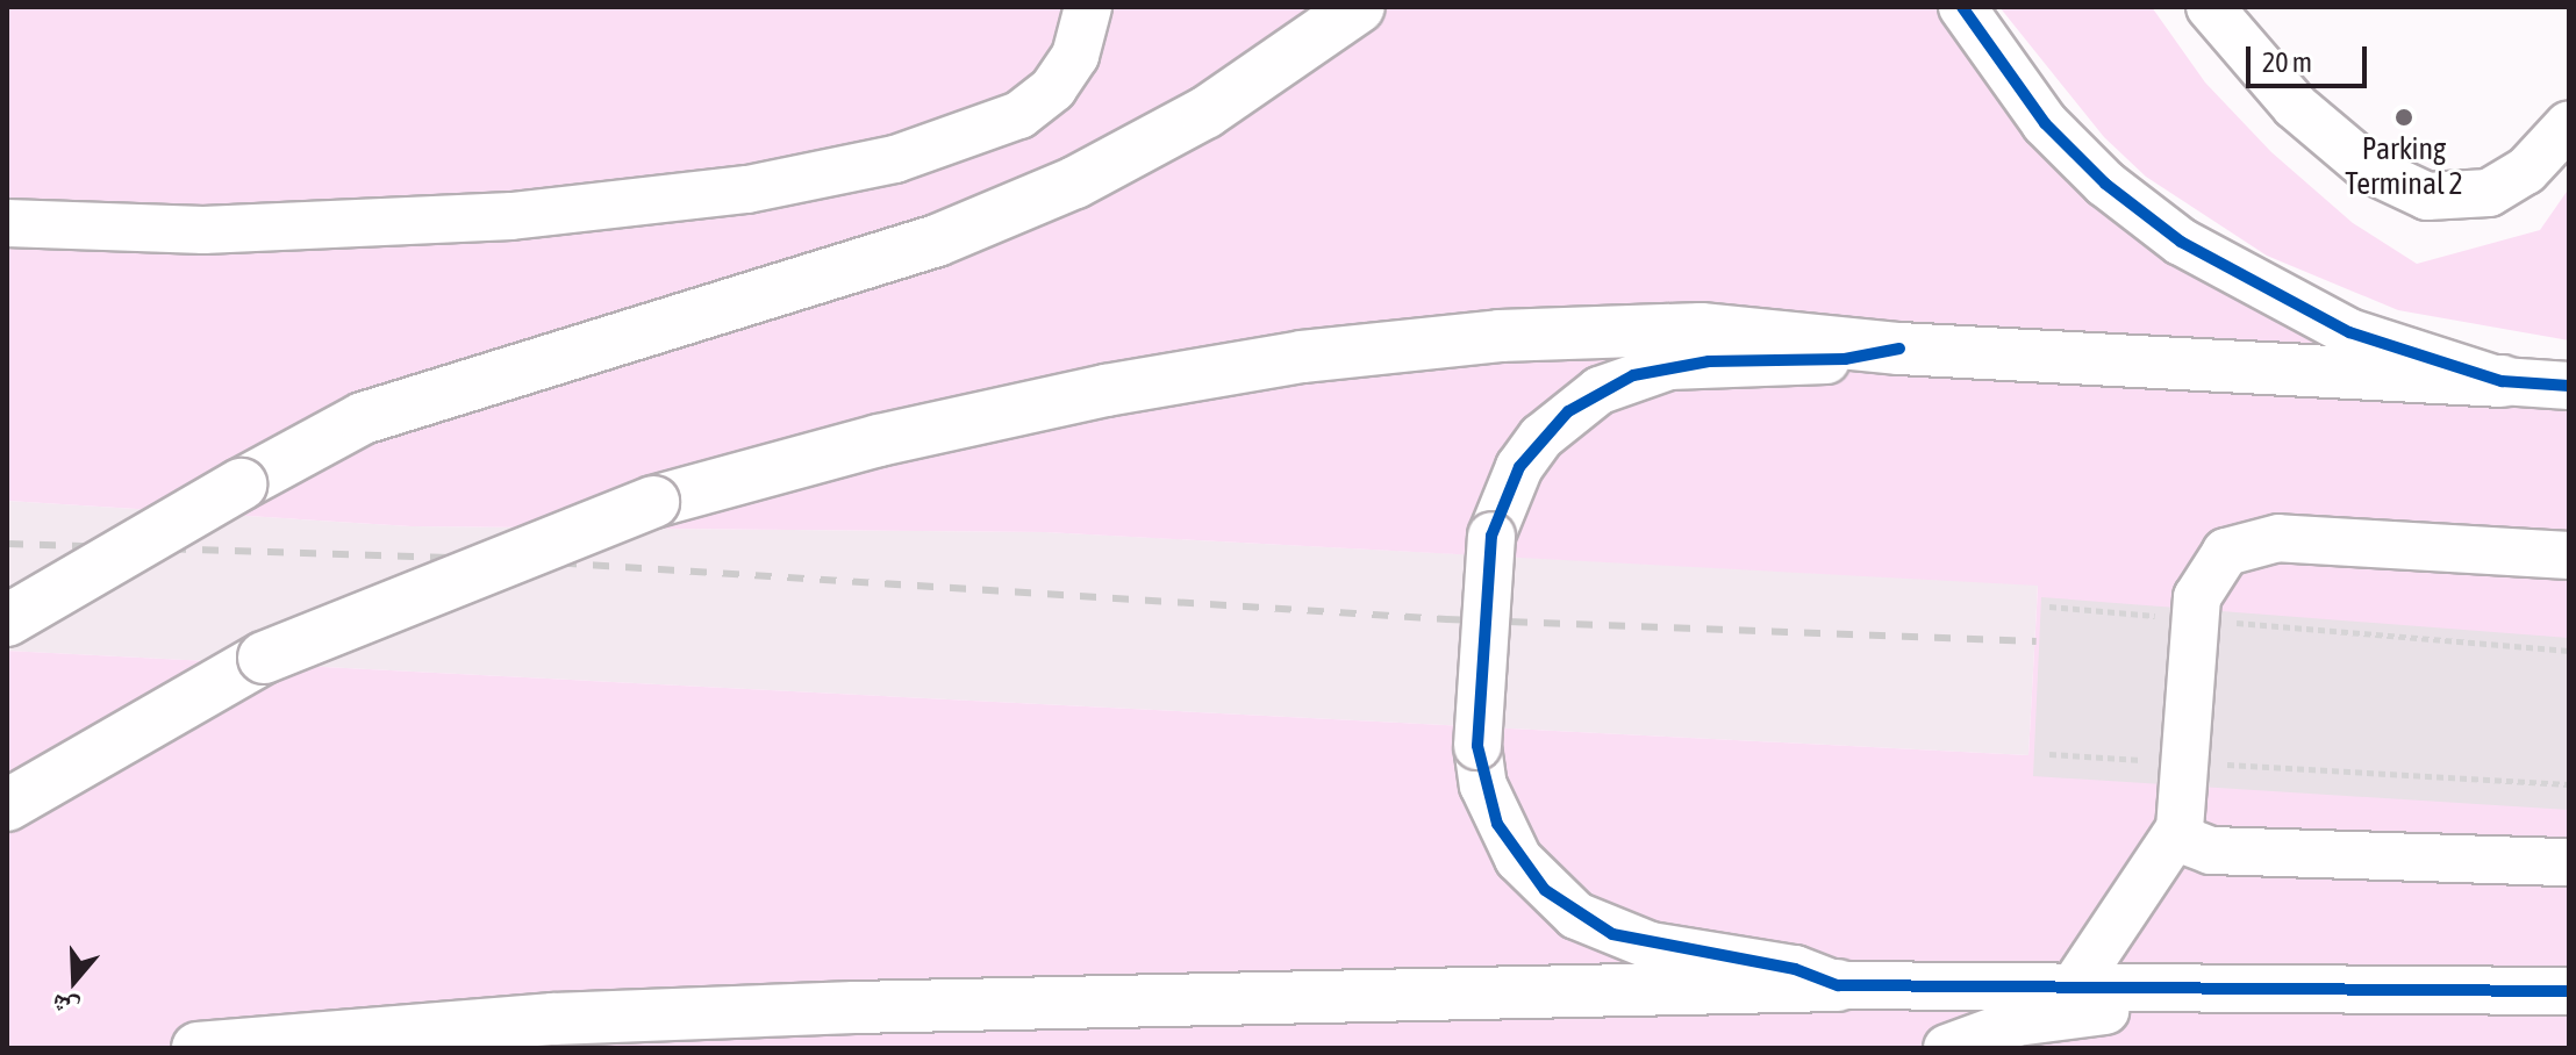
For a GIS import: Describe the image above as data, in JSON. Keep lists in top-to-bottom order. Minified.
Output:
{"places":["Parking Terminal 2"],"scale_bar":"20 m","north":"bottom"}
